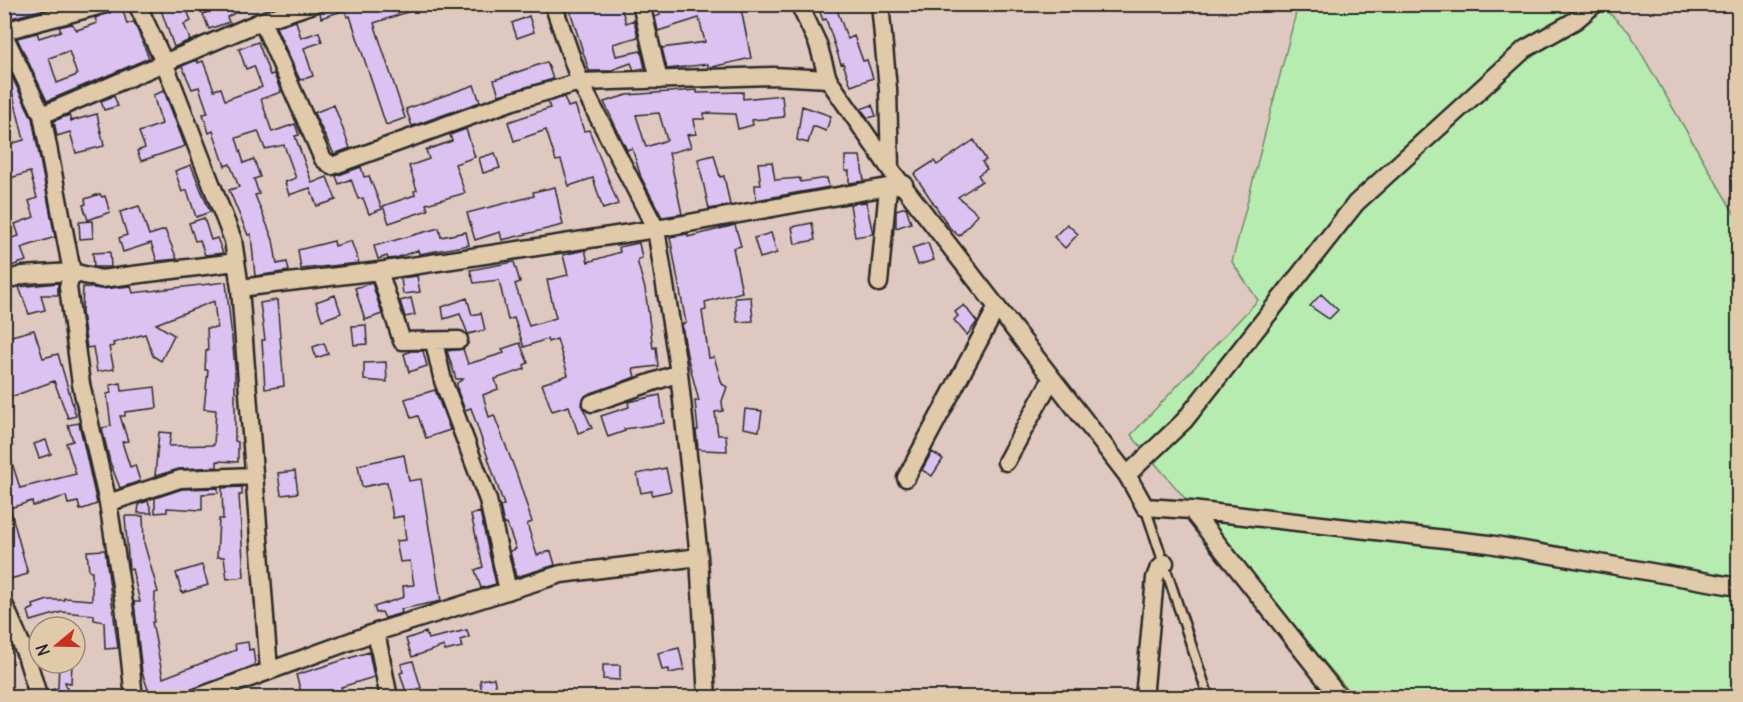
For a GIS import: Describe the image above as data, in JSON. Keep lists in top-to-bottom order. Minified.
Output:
{"north":"left"}
